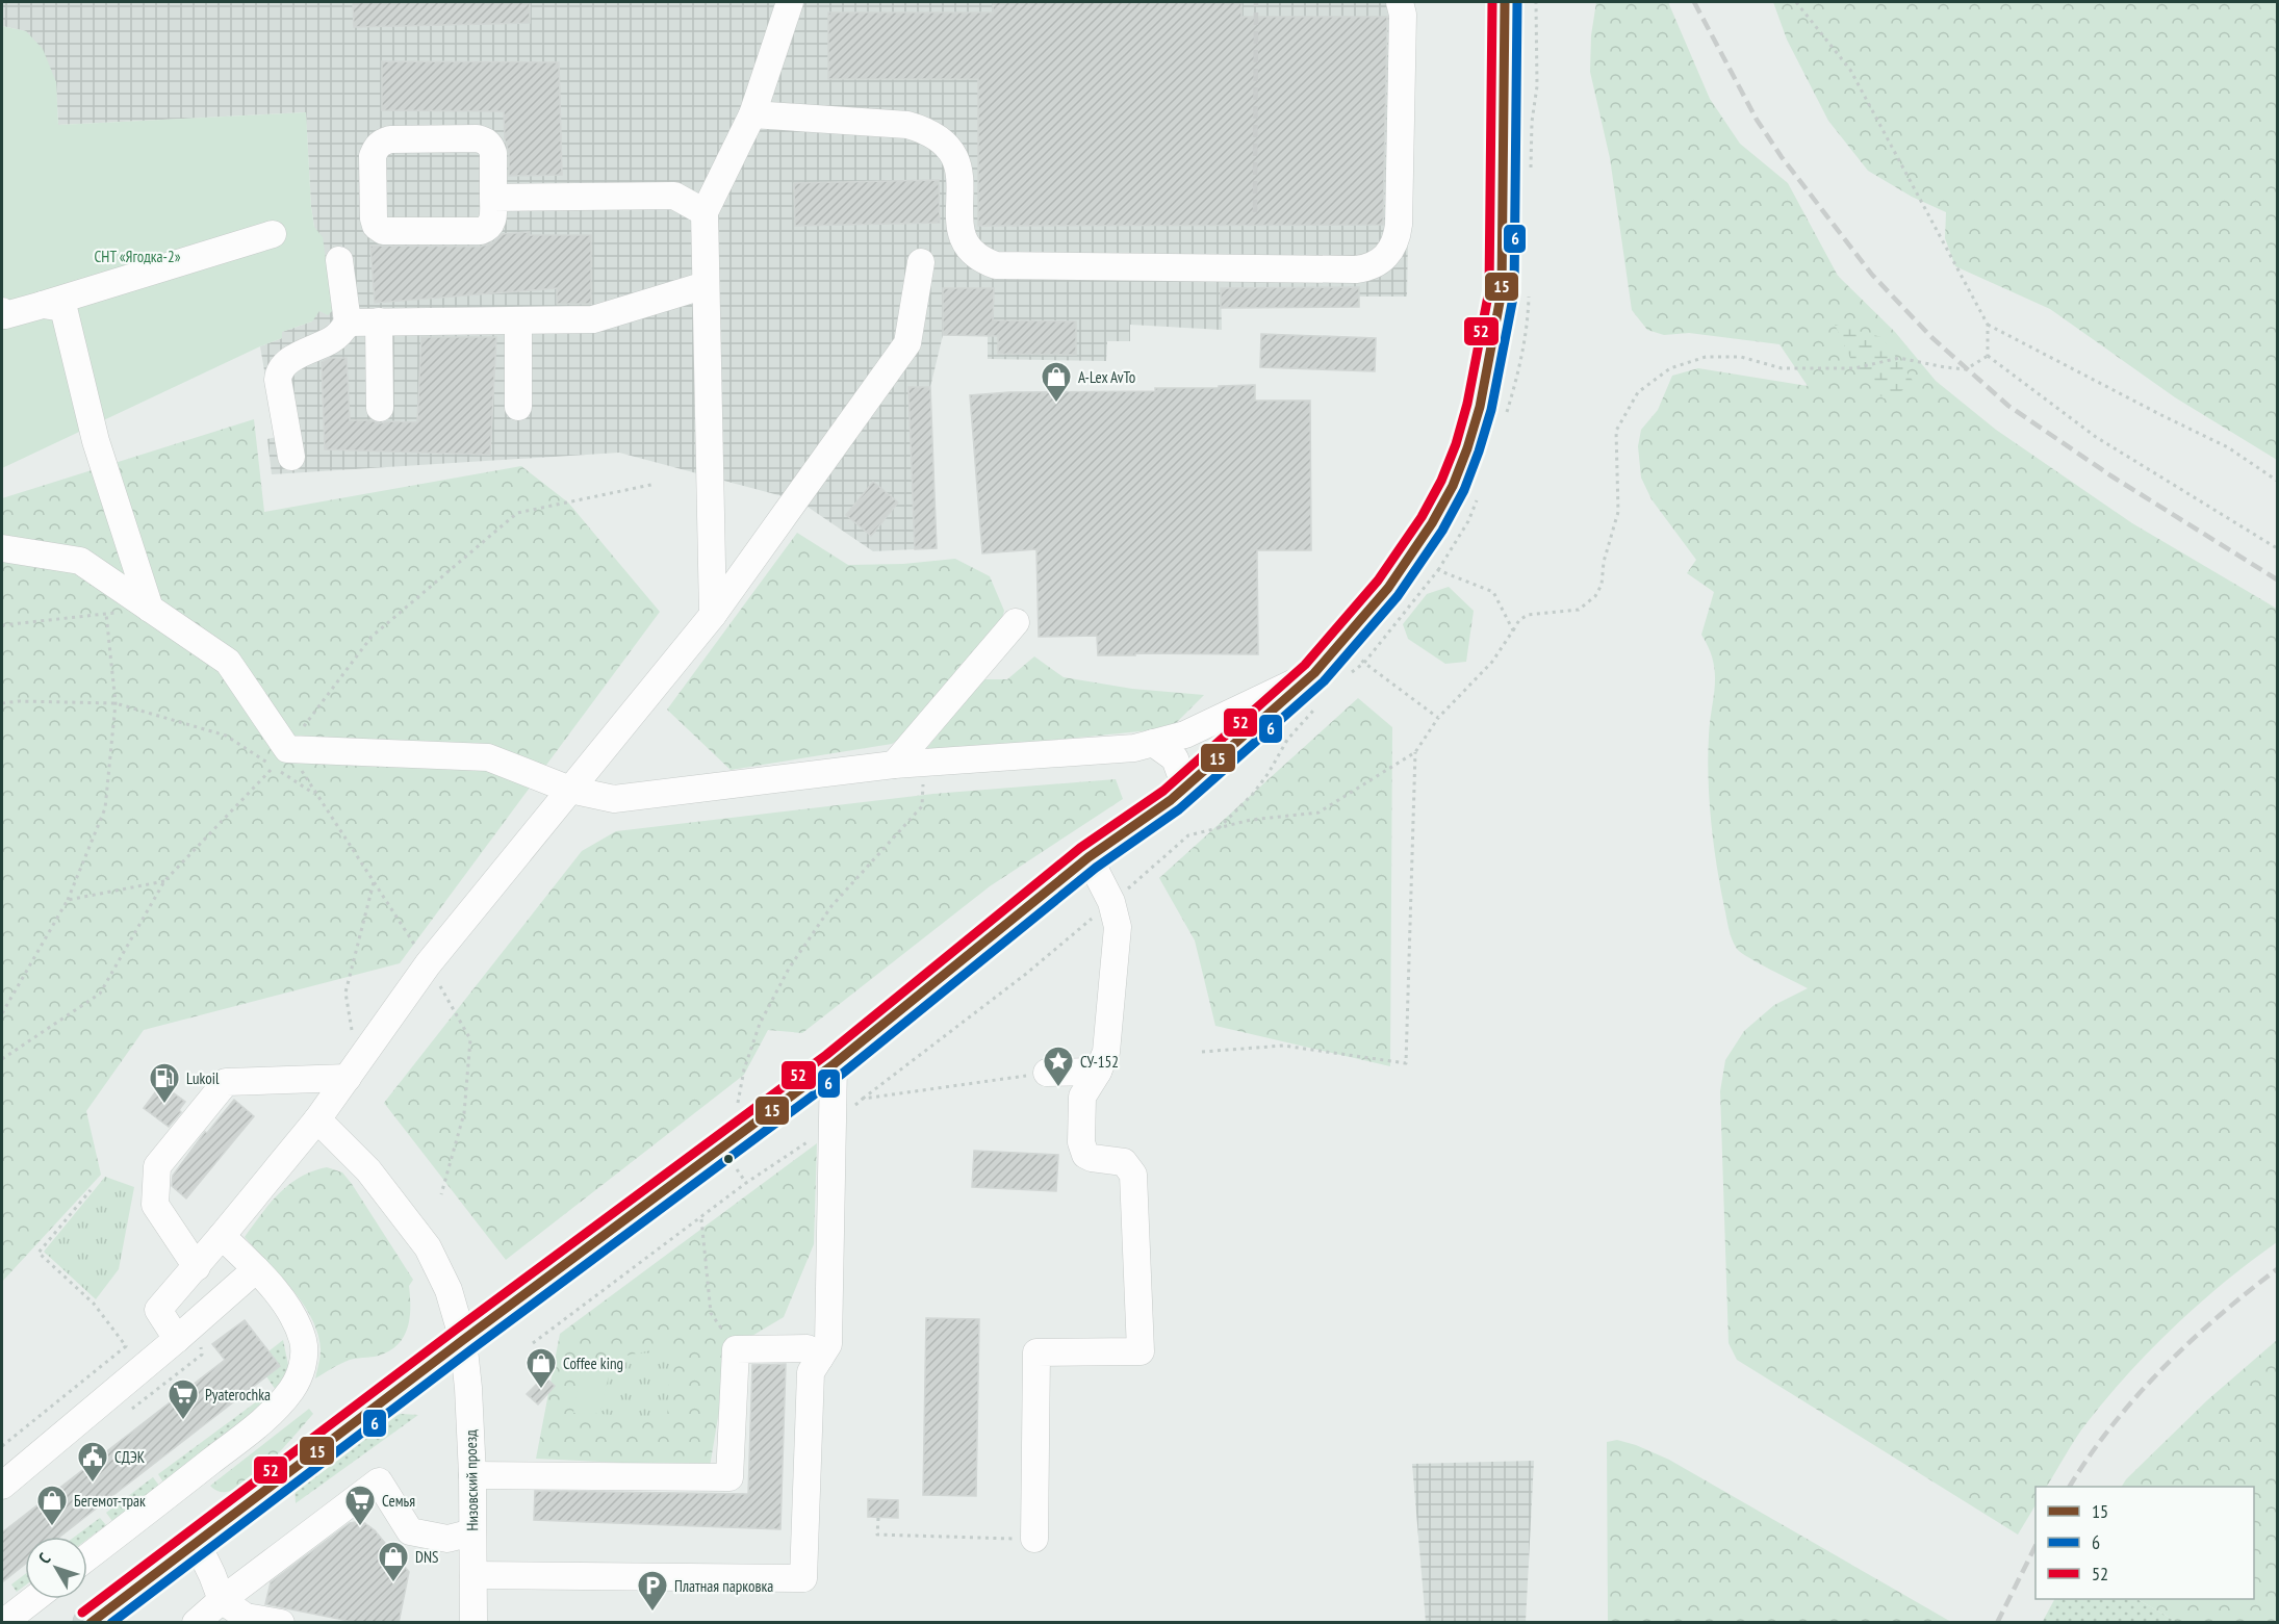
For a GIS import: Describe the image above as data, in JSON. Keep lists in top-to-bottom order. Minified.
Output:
{"streets":{"street":["Низовский проезд"]},"parks":["СНТ «Ягодка-2»"],"places":{"shop":["A-Lex AvTo","Coffee king","Бегемот-трак","DNS"],"place":["СУ-152"],"fuel station":["Lukoil"],"supermarket":["Pyaterochka","Семья"],"public building":["СДЭК"],"parking":["Платная парковка"]},"lines":["transit line 15","transit line 6","transit line 52"],"legend":["15","6","52"],"north":"top left"}
